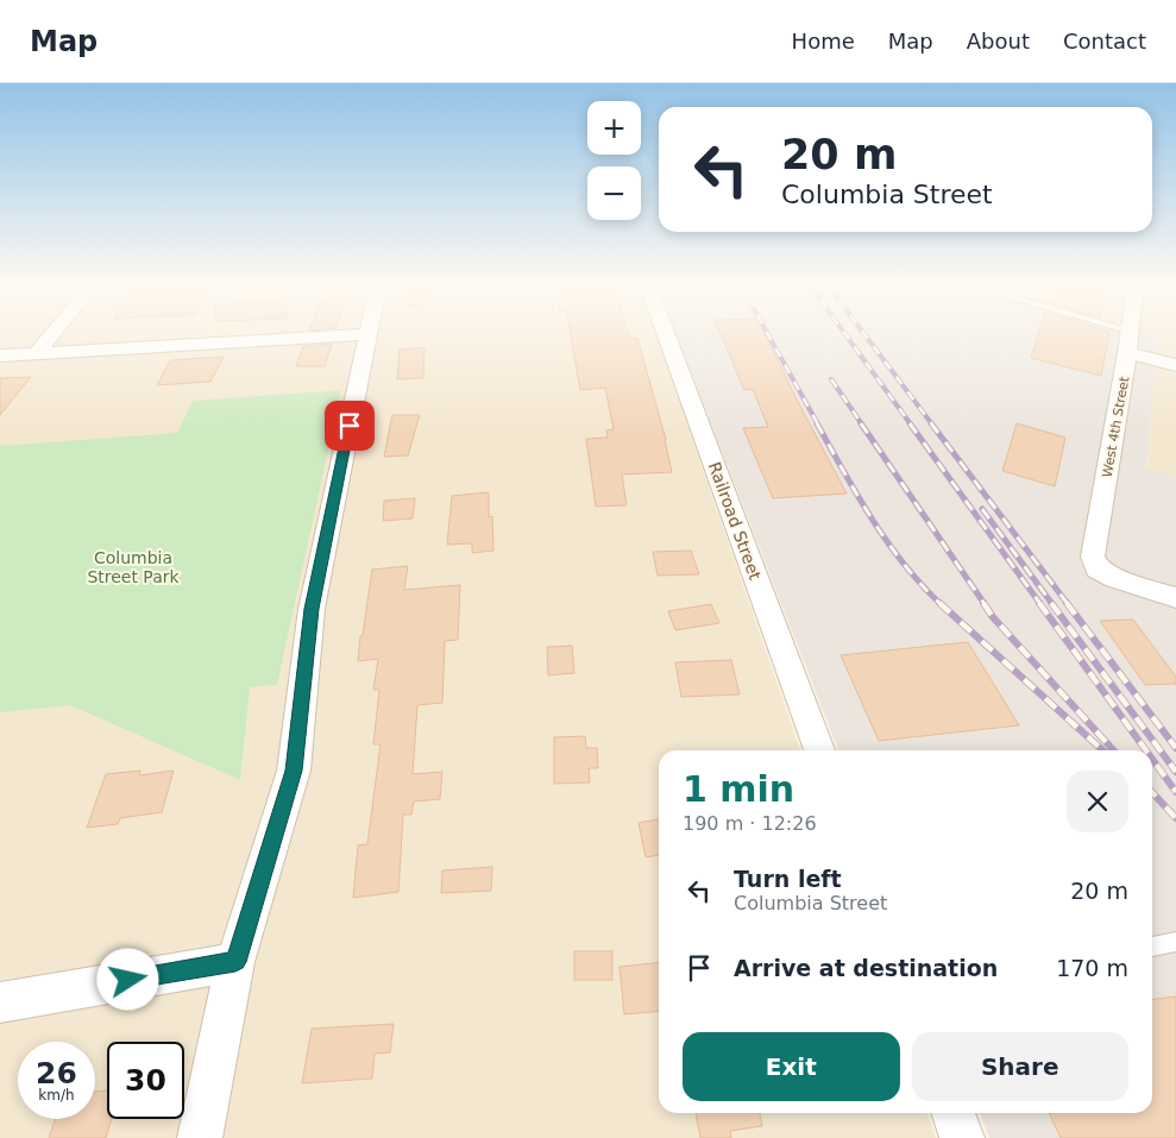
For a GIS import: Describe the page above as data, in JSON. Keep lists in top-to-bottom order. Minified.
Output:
{"streets":{"street":["West 4th Street","Railroad Street"]},"parks":["Columbia Street Park"],"page":{"header":"Map","nav":["Home","Map","About","Contact"],"map_buttons":["+","−"],"turn":["20 m","Columbia Street"],"heading":["1 min","190 m · 12:26"],"list":[{"name":"Turn left","note":"Columbia Street","value":"20 m"},{"name":"Arrive at destination","value":"170 m"}],"buttons":["Exit","Share"],"speed":"26 km/h","limit":"30"}}
